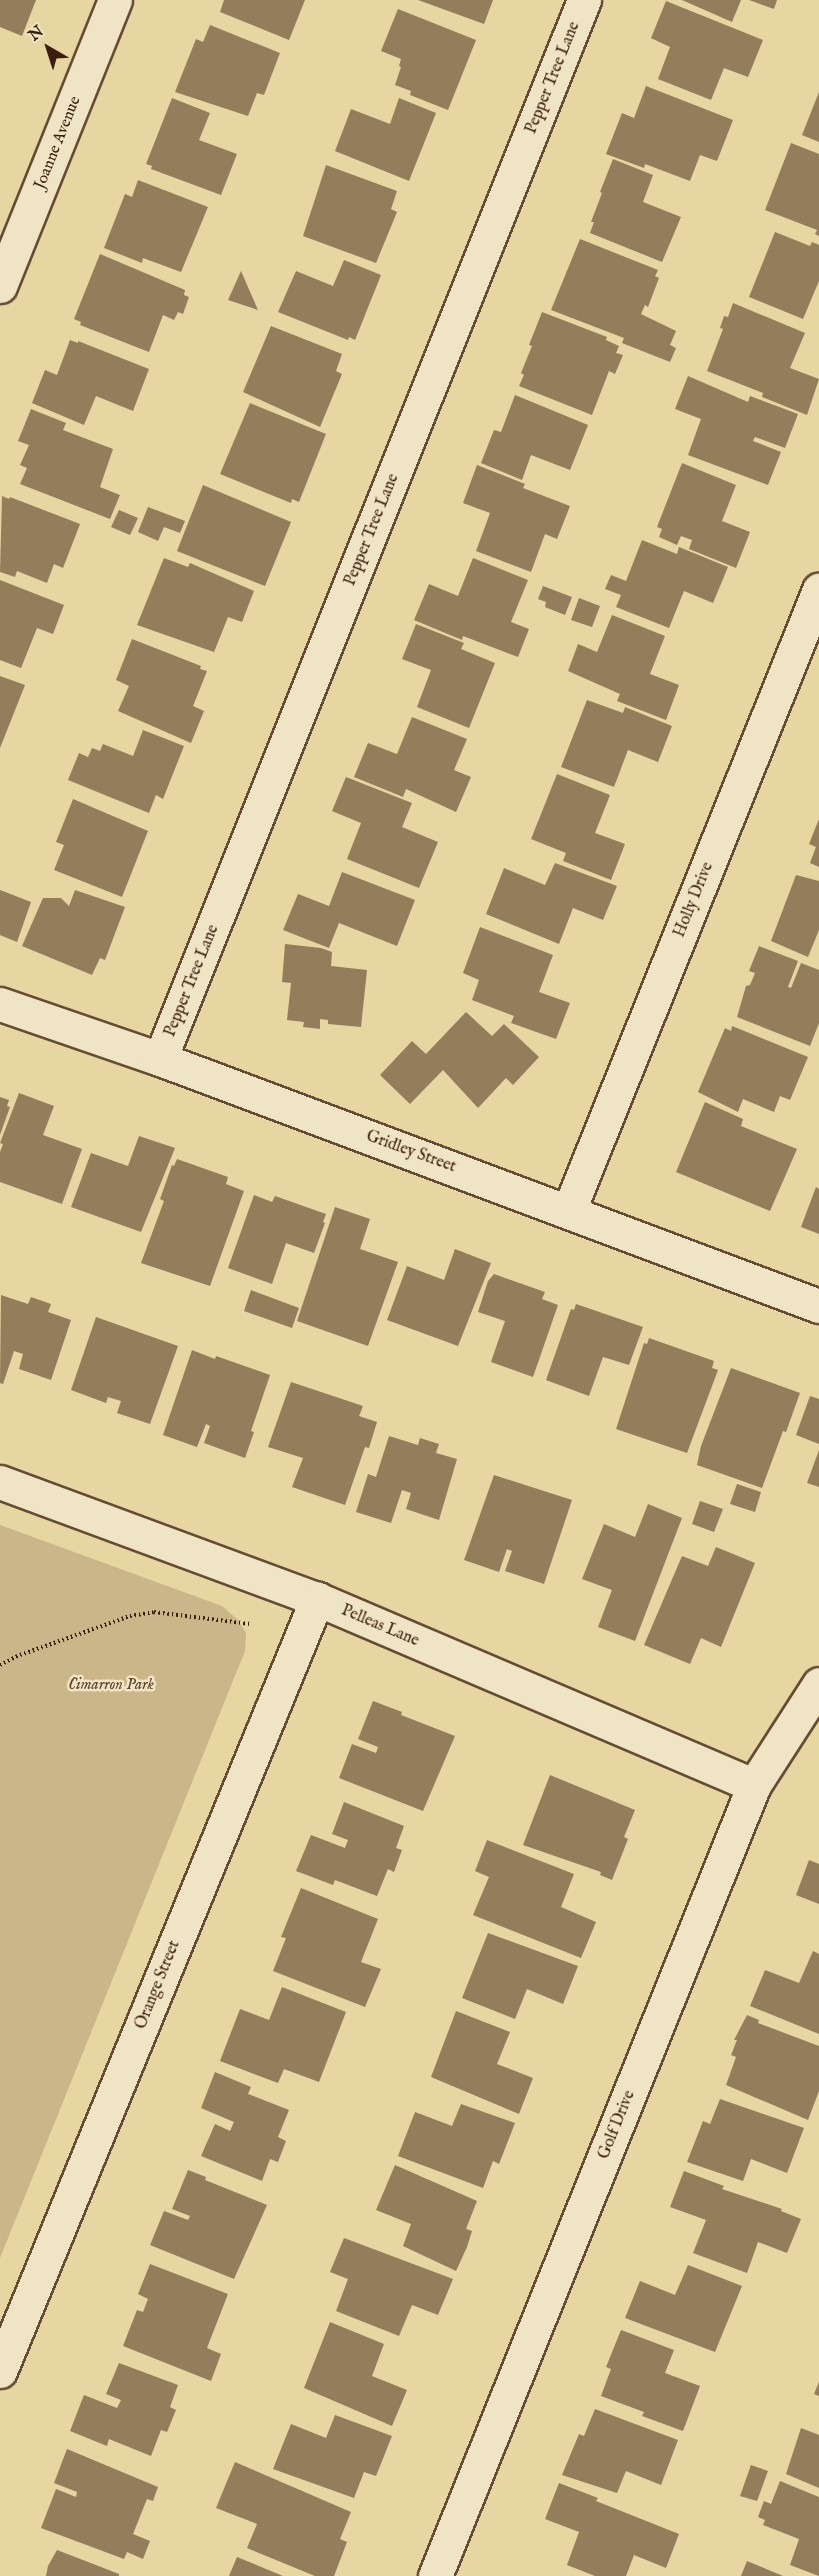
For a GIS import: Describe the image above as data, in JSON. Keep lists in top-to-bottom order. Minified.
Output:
{"streets":{"street":["Pepper Tree Lane","Joanne Avenue","Holly Drive","Gridley Street","Pelleas Lane","Orange Street","Golf Drive"]},"crossings":[["Pepper Tree Lane","Gridley Street"],["Holly Drive","Gridley Street"],["Pelleas Lane","Orange Street"],["Pelleas Lane","Golf Drive"]],"parks":["Cimarron Park"],"north":"top left"}
